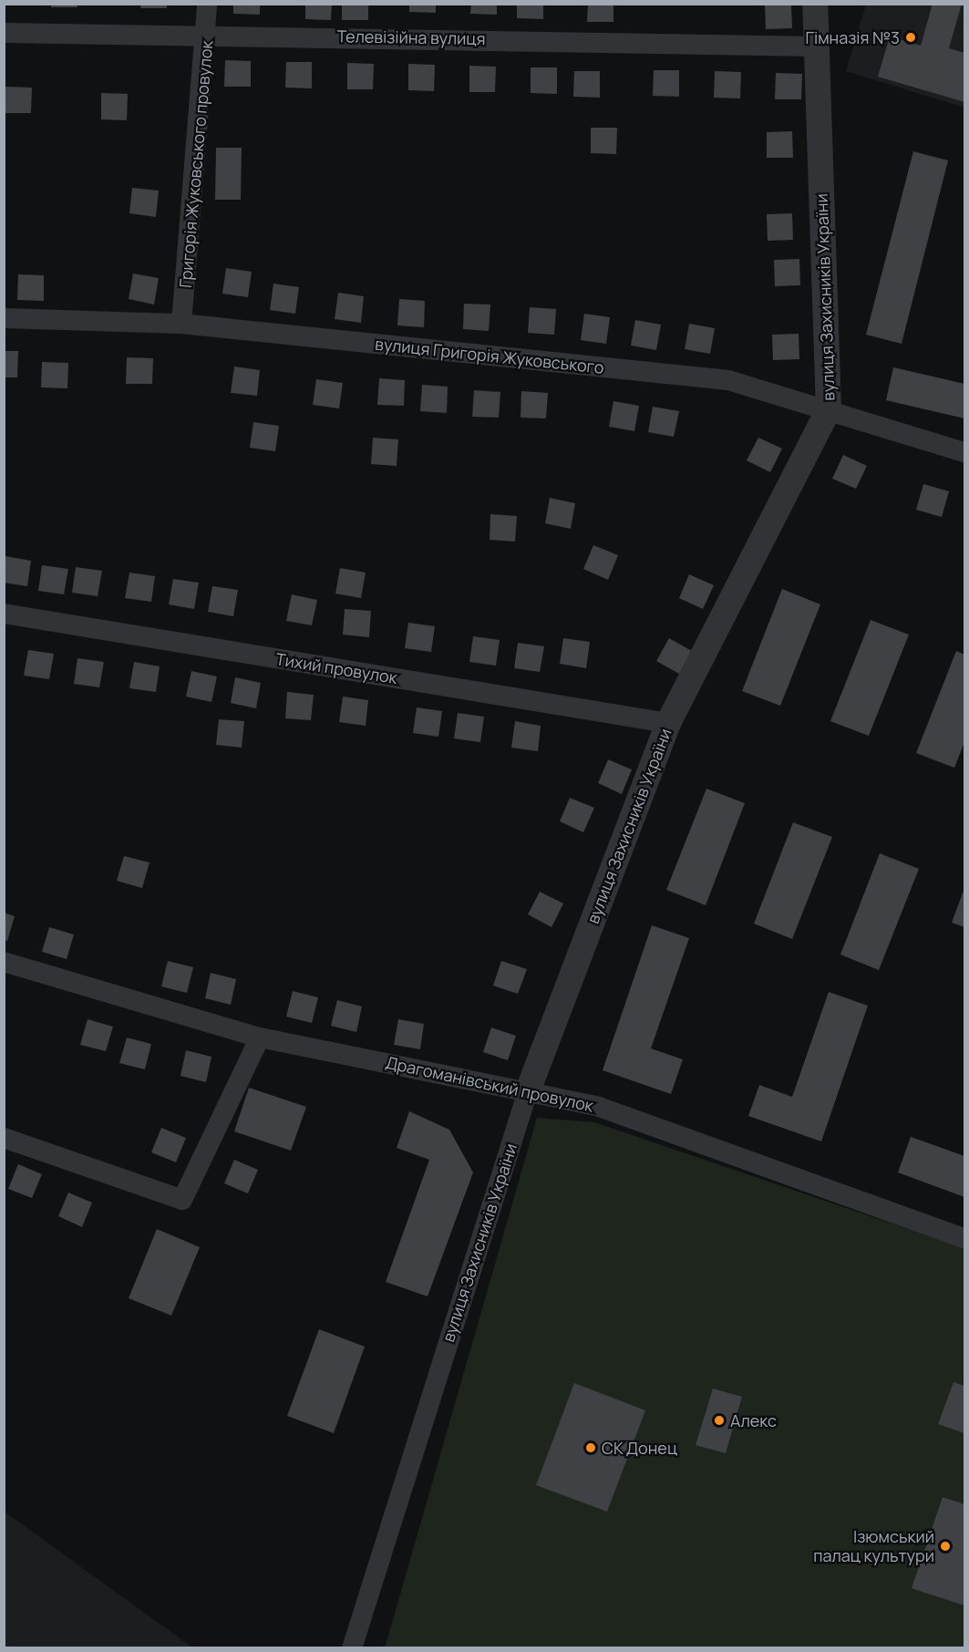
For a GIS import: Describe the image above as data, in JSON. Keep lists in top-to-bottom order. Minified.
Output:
{"streets":{"street":["Телевізійна вулиця","Григорія Жуковського провулок","вулиця Захисників України","вулиця Григорія Жуковського","Тихий провулок","Драгоманівський провулок"]},"crossings":[["Телевізійна вулиця","Григорія Жуковського провулок"],["Телевізійна вулиця","вулиця Захисників України"],["Григорія Жуковського провулок","вулиця Григорія Жуковського"],["вулиця Захисників України","вулиця Григорія Жуковського"],["вулиця Захисників України","Тихий провулок"],["вулиця Захисників України","Драгоманівський провулок"]],"places":["Гімназія №3","Алекс","СК Донец","Ізюмський палац культури"]}
